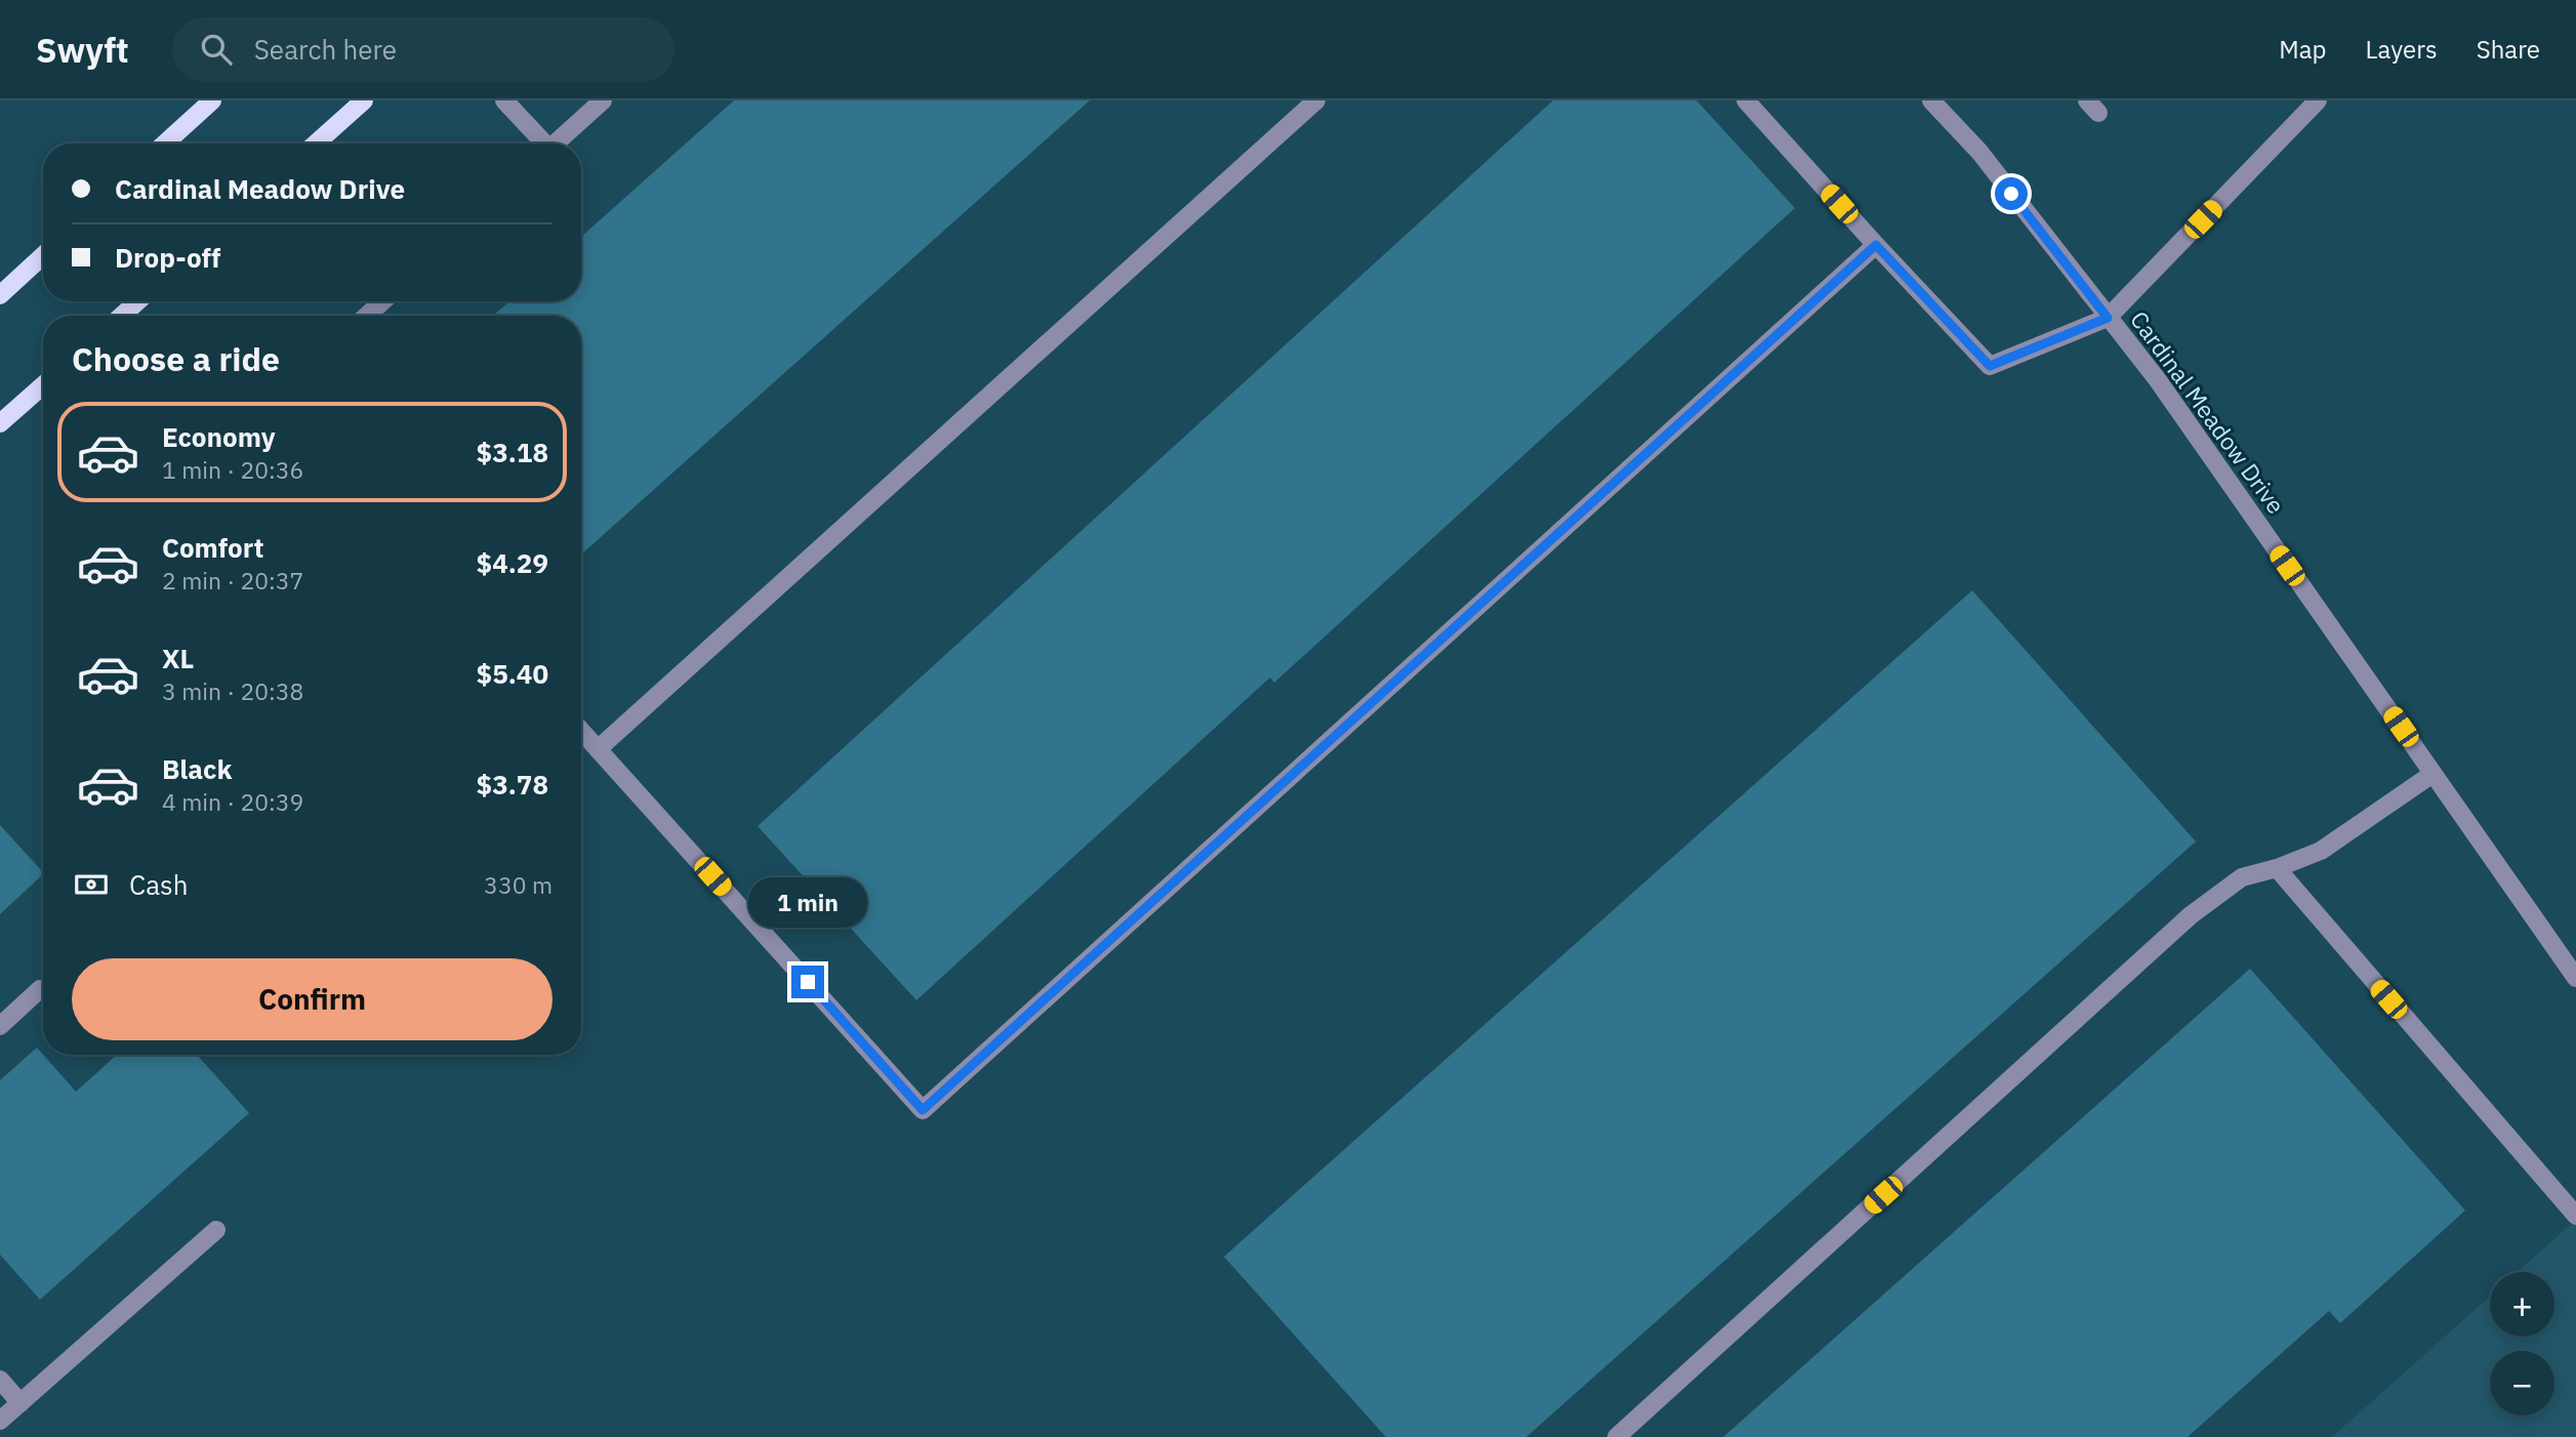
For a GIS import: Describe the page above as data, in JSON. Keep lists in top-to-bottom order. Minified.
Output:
{"streets":{"street":["Cardinal Meadow Drive"]},"page":{"header":"Swyft","search":"Search here","nav":["Map","Layers","Share"],"banner":["Cardinal Meadow Drive","Drop-off"],"heading":"Choose a ride","list":[{"name":"Economy","note":"1 min · 20:36","value":"$3.18"},{"name":"Comfort","note":"2 min · 20:37","value":"$4.29"},{"name":"XL","note":"3 min · 20:38","value":"$5.40"},{"name":"Black","note":"4 min · 20:39","value":"$3.78"}],"pay":["Cash","330 m"],"bubble":"1 min","buttons":"Confirm","map_buttons":["+","−"]}}
